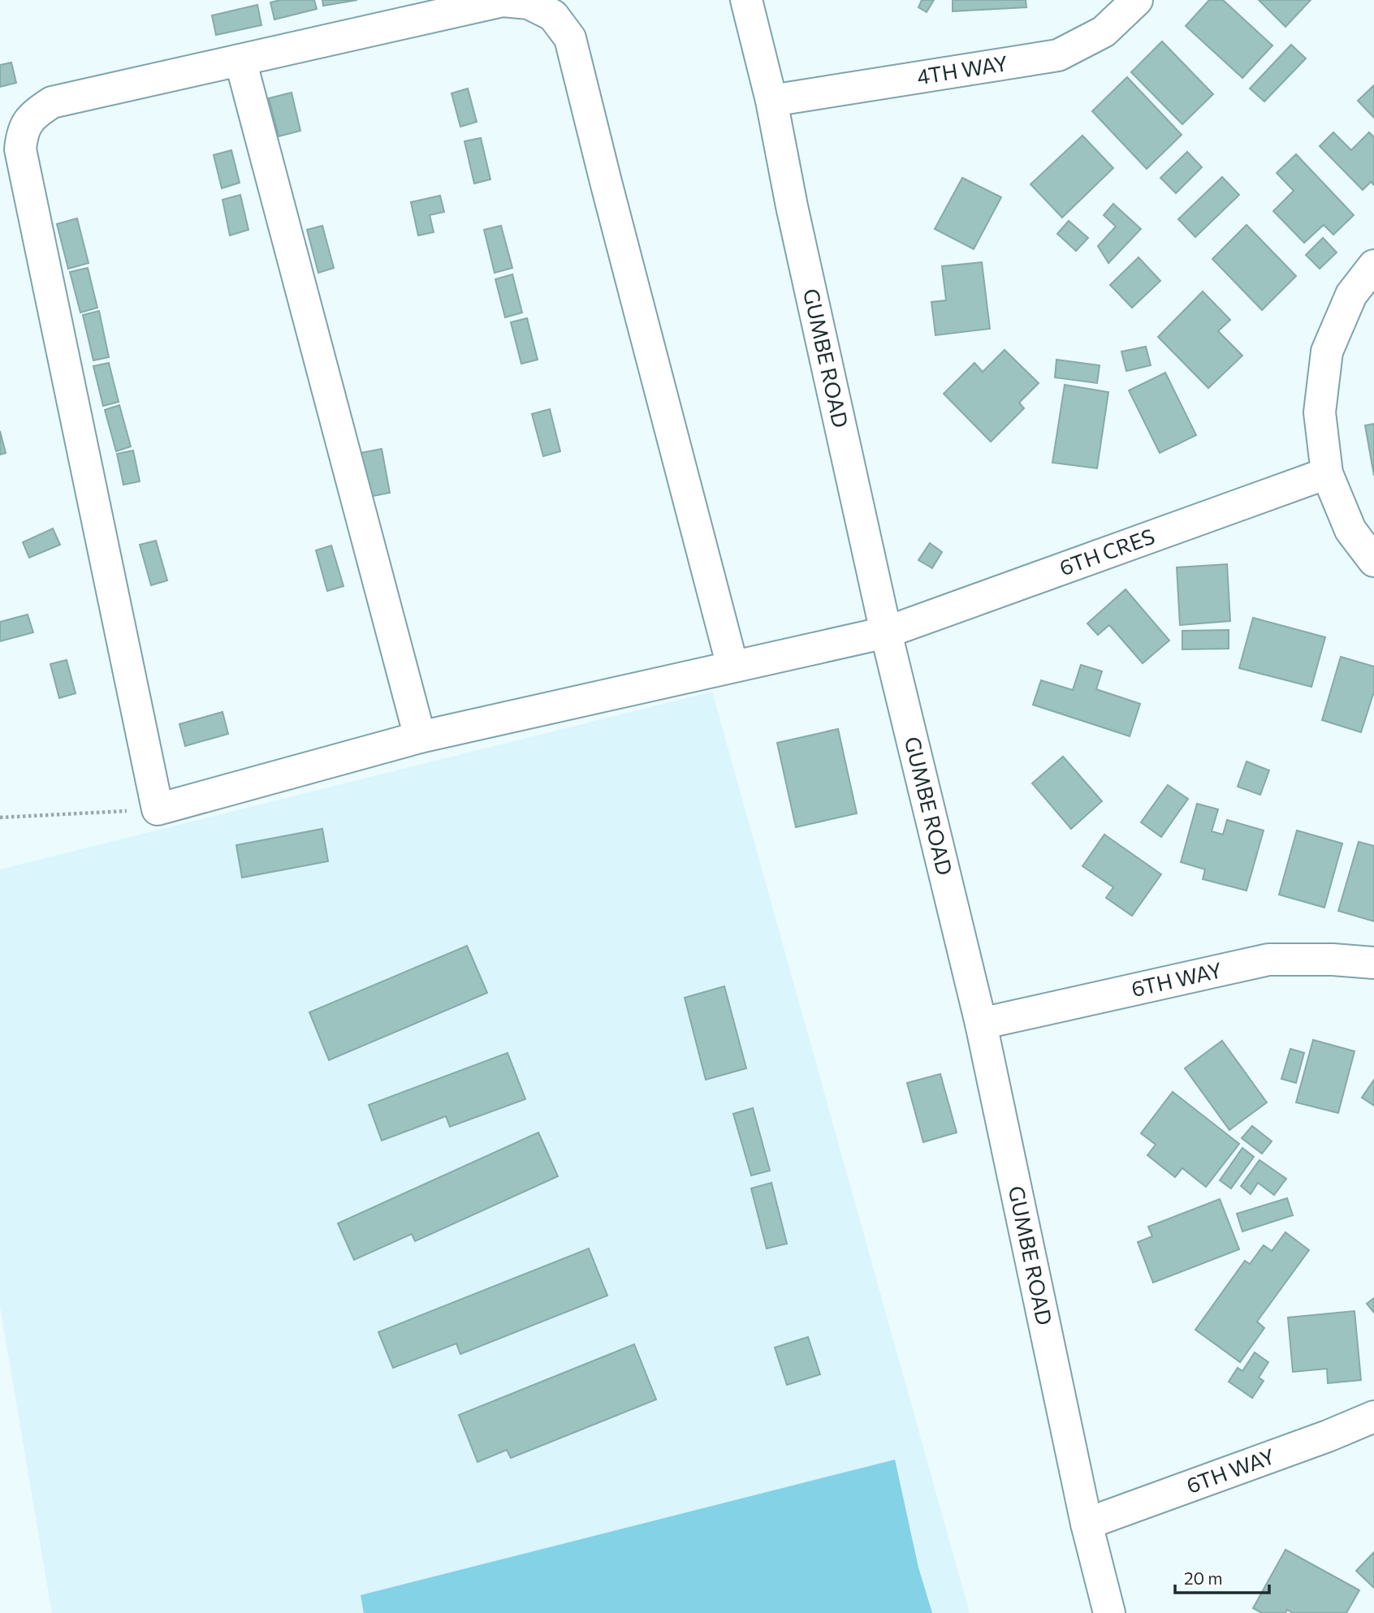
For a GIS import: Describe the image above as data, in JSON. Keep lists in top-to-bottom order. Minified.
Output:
{"streets":{"street":["4TH WAY","GUMBE ROAD","6TH CRES","6TH WAY"]},"crossings":[["4TH WAY","GUMBE ROAD"],["GUMBE ROAD","6TH CRES"],["GUMBE ROAD","6TH WAY"]],"scale_bar":"20 m"}
